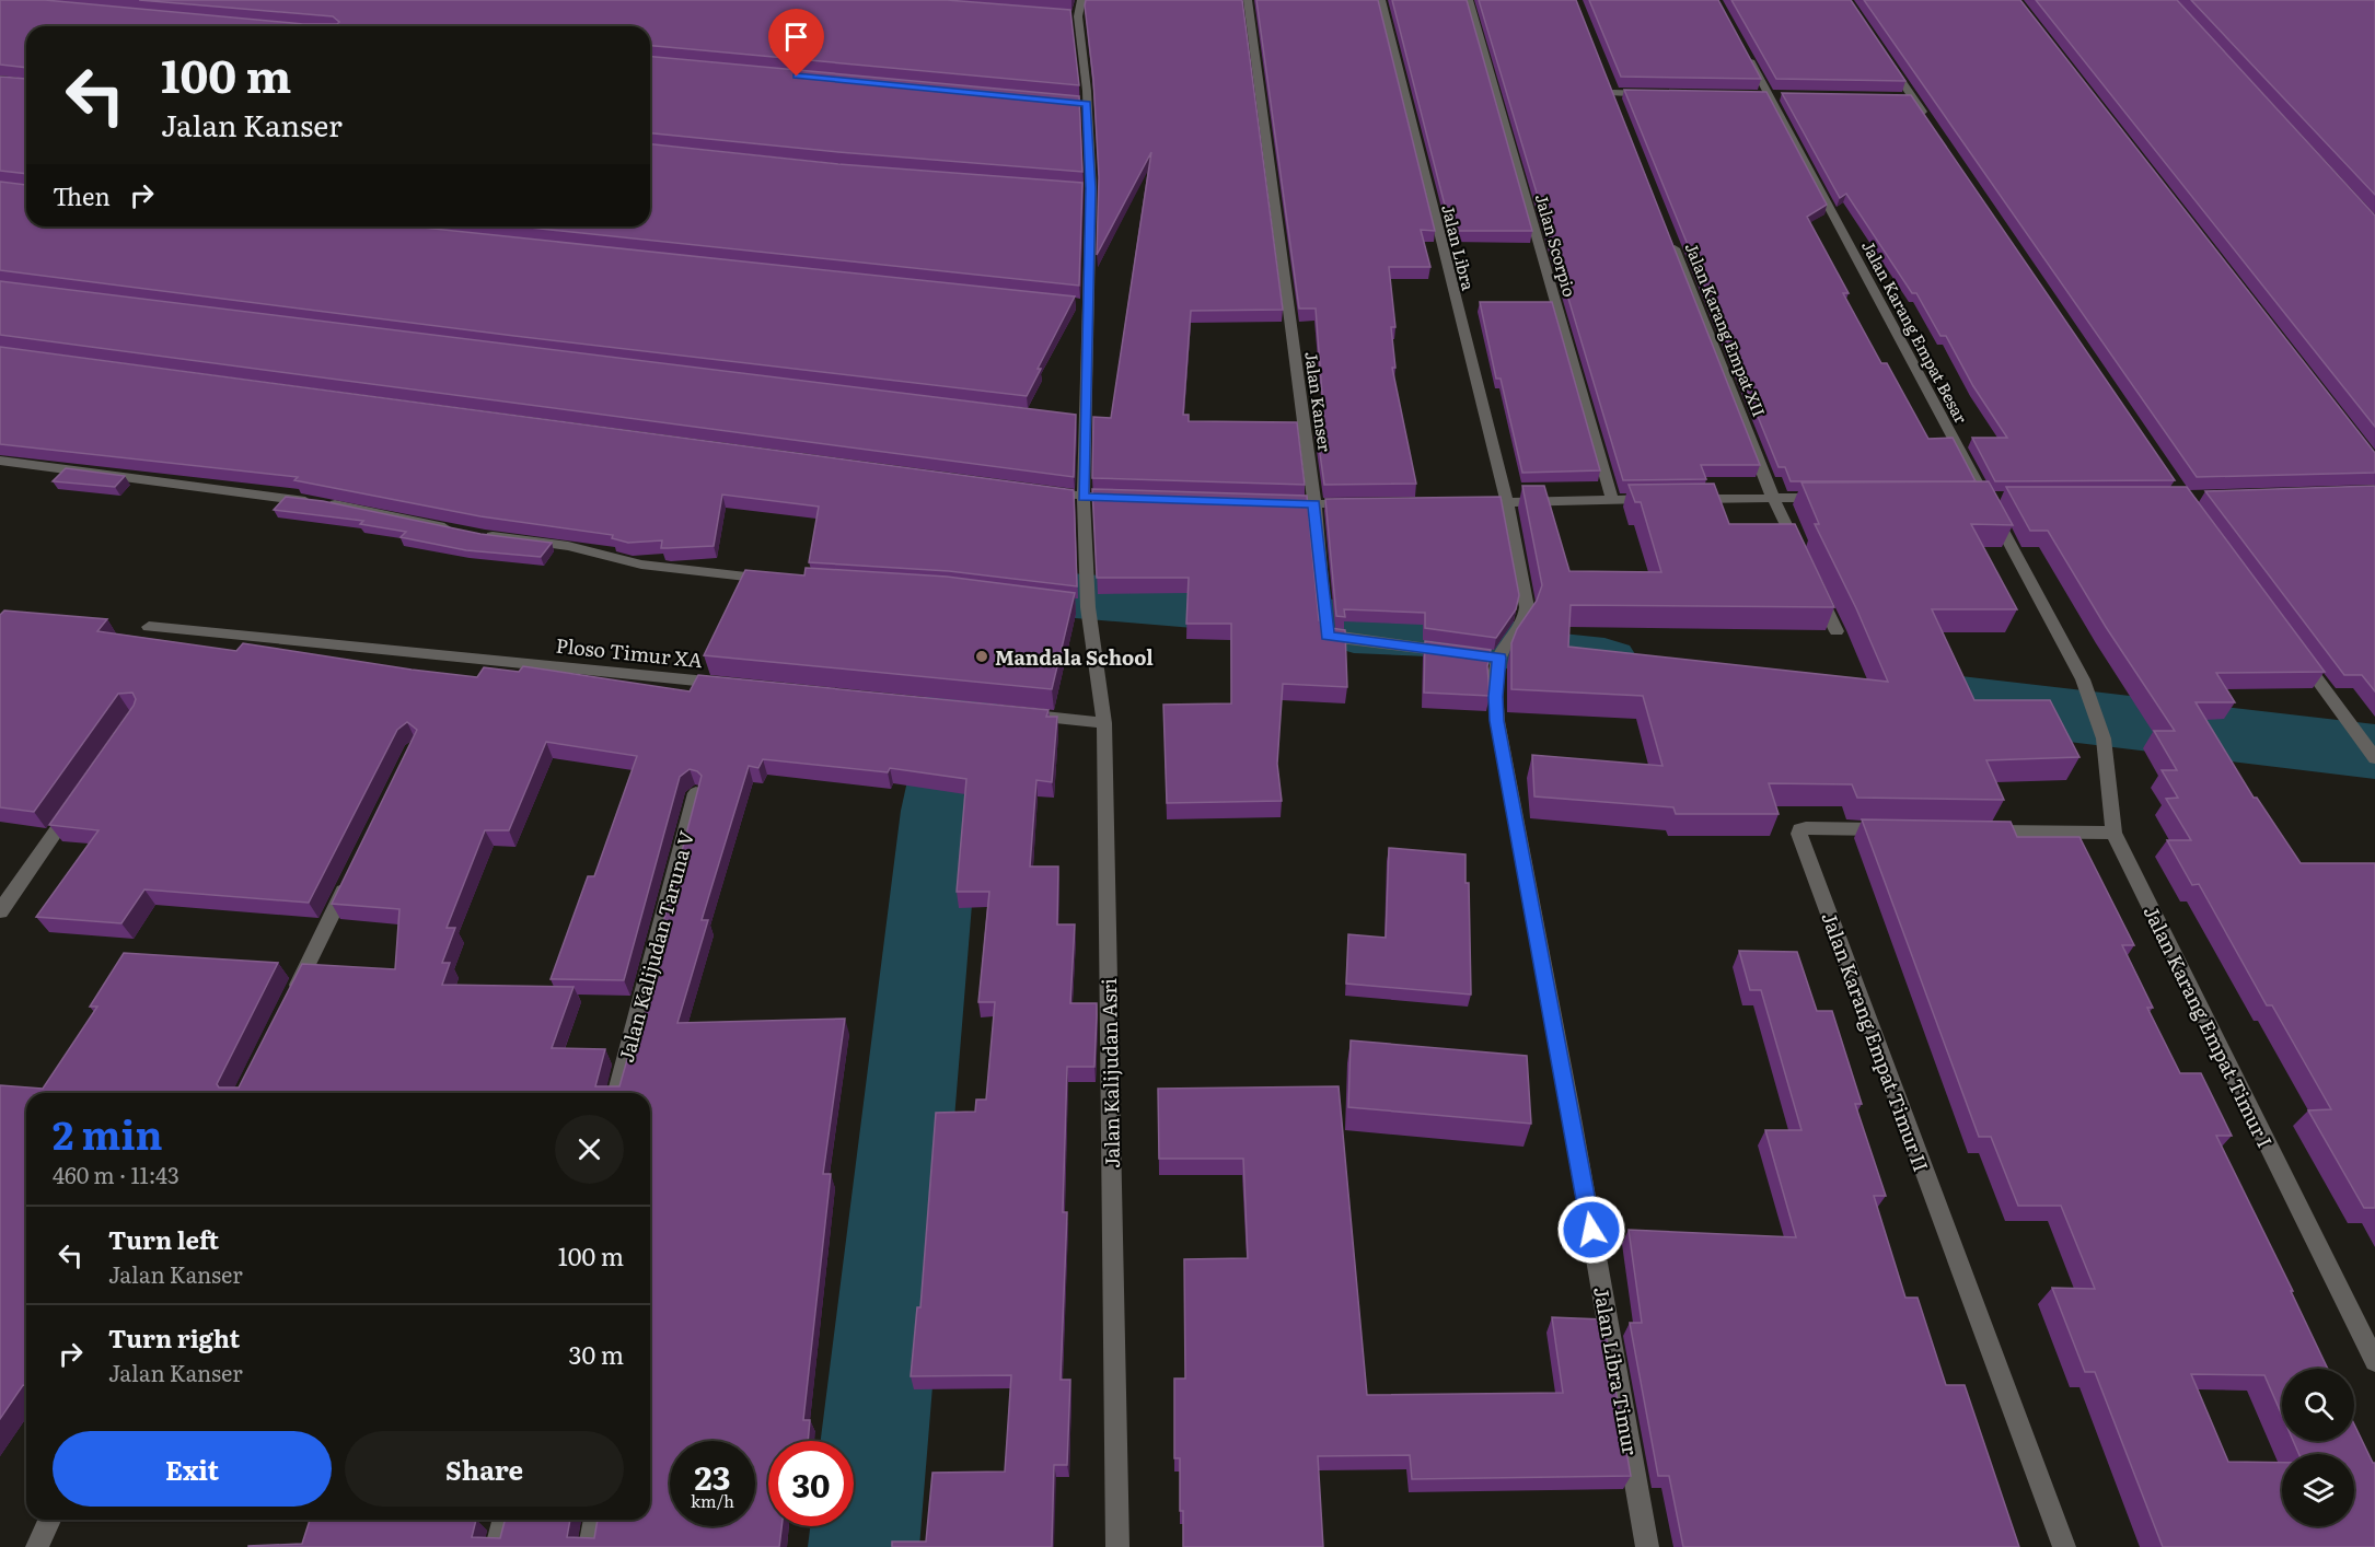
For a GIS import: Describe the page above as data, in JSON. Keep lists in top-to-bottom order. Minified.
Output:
{"streets":{"street":["Jalan Scorpio","Jalan Libra","Jalan Karang Empat XII","Jalan Karang Empat Besar","Jalan Kanser","Ploso Timur XA","Jalan Kalijudan Taruna V","Jalan Karang Empat Timur I","Jalan Karang Empat Timur II","Jalan Kalijudan Asri","Jalan Libra Timur"]},"crossings":[["Jalan Libra","Jalan Libra Timur"],["Jalan Karang Empat Besar","Jalan Karang Empat Timur I"]],"places":["Mandala School"],"page":{"turn":["100 m","Jalan Kanser"],"then":"Then","heading":["2 min","460 m · 11:43"],"list":[{"name":"Turn left","note":"Jalan Kanser","value":"100 m"},{"name":"Turn right","note":"Jalan Kanser","value":"30 m"}],"buttons":["Exit","Share"],"speed":"23 km/h","limit":"30"}}
